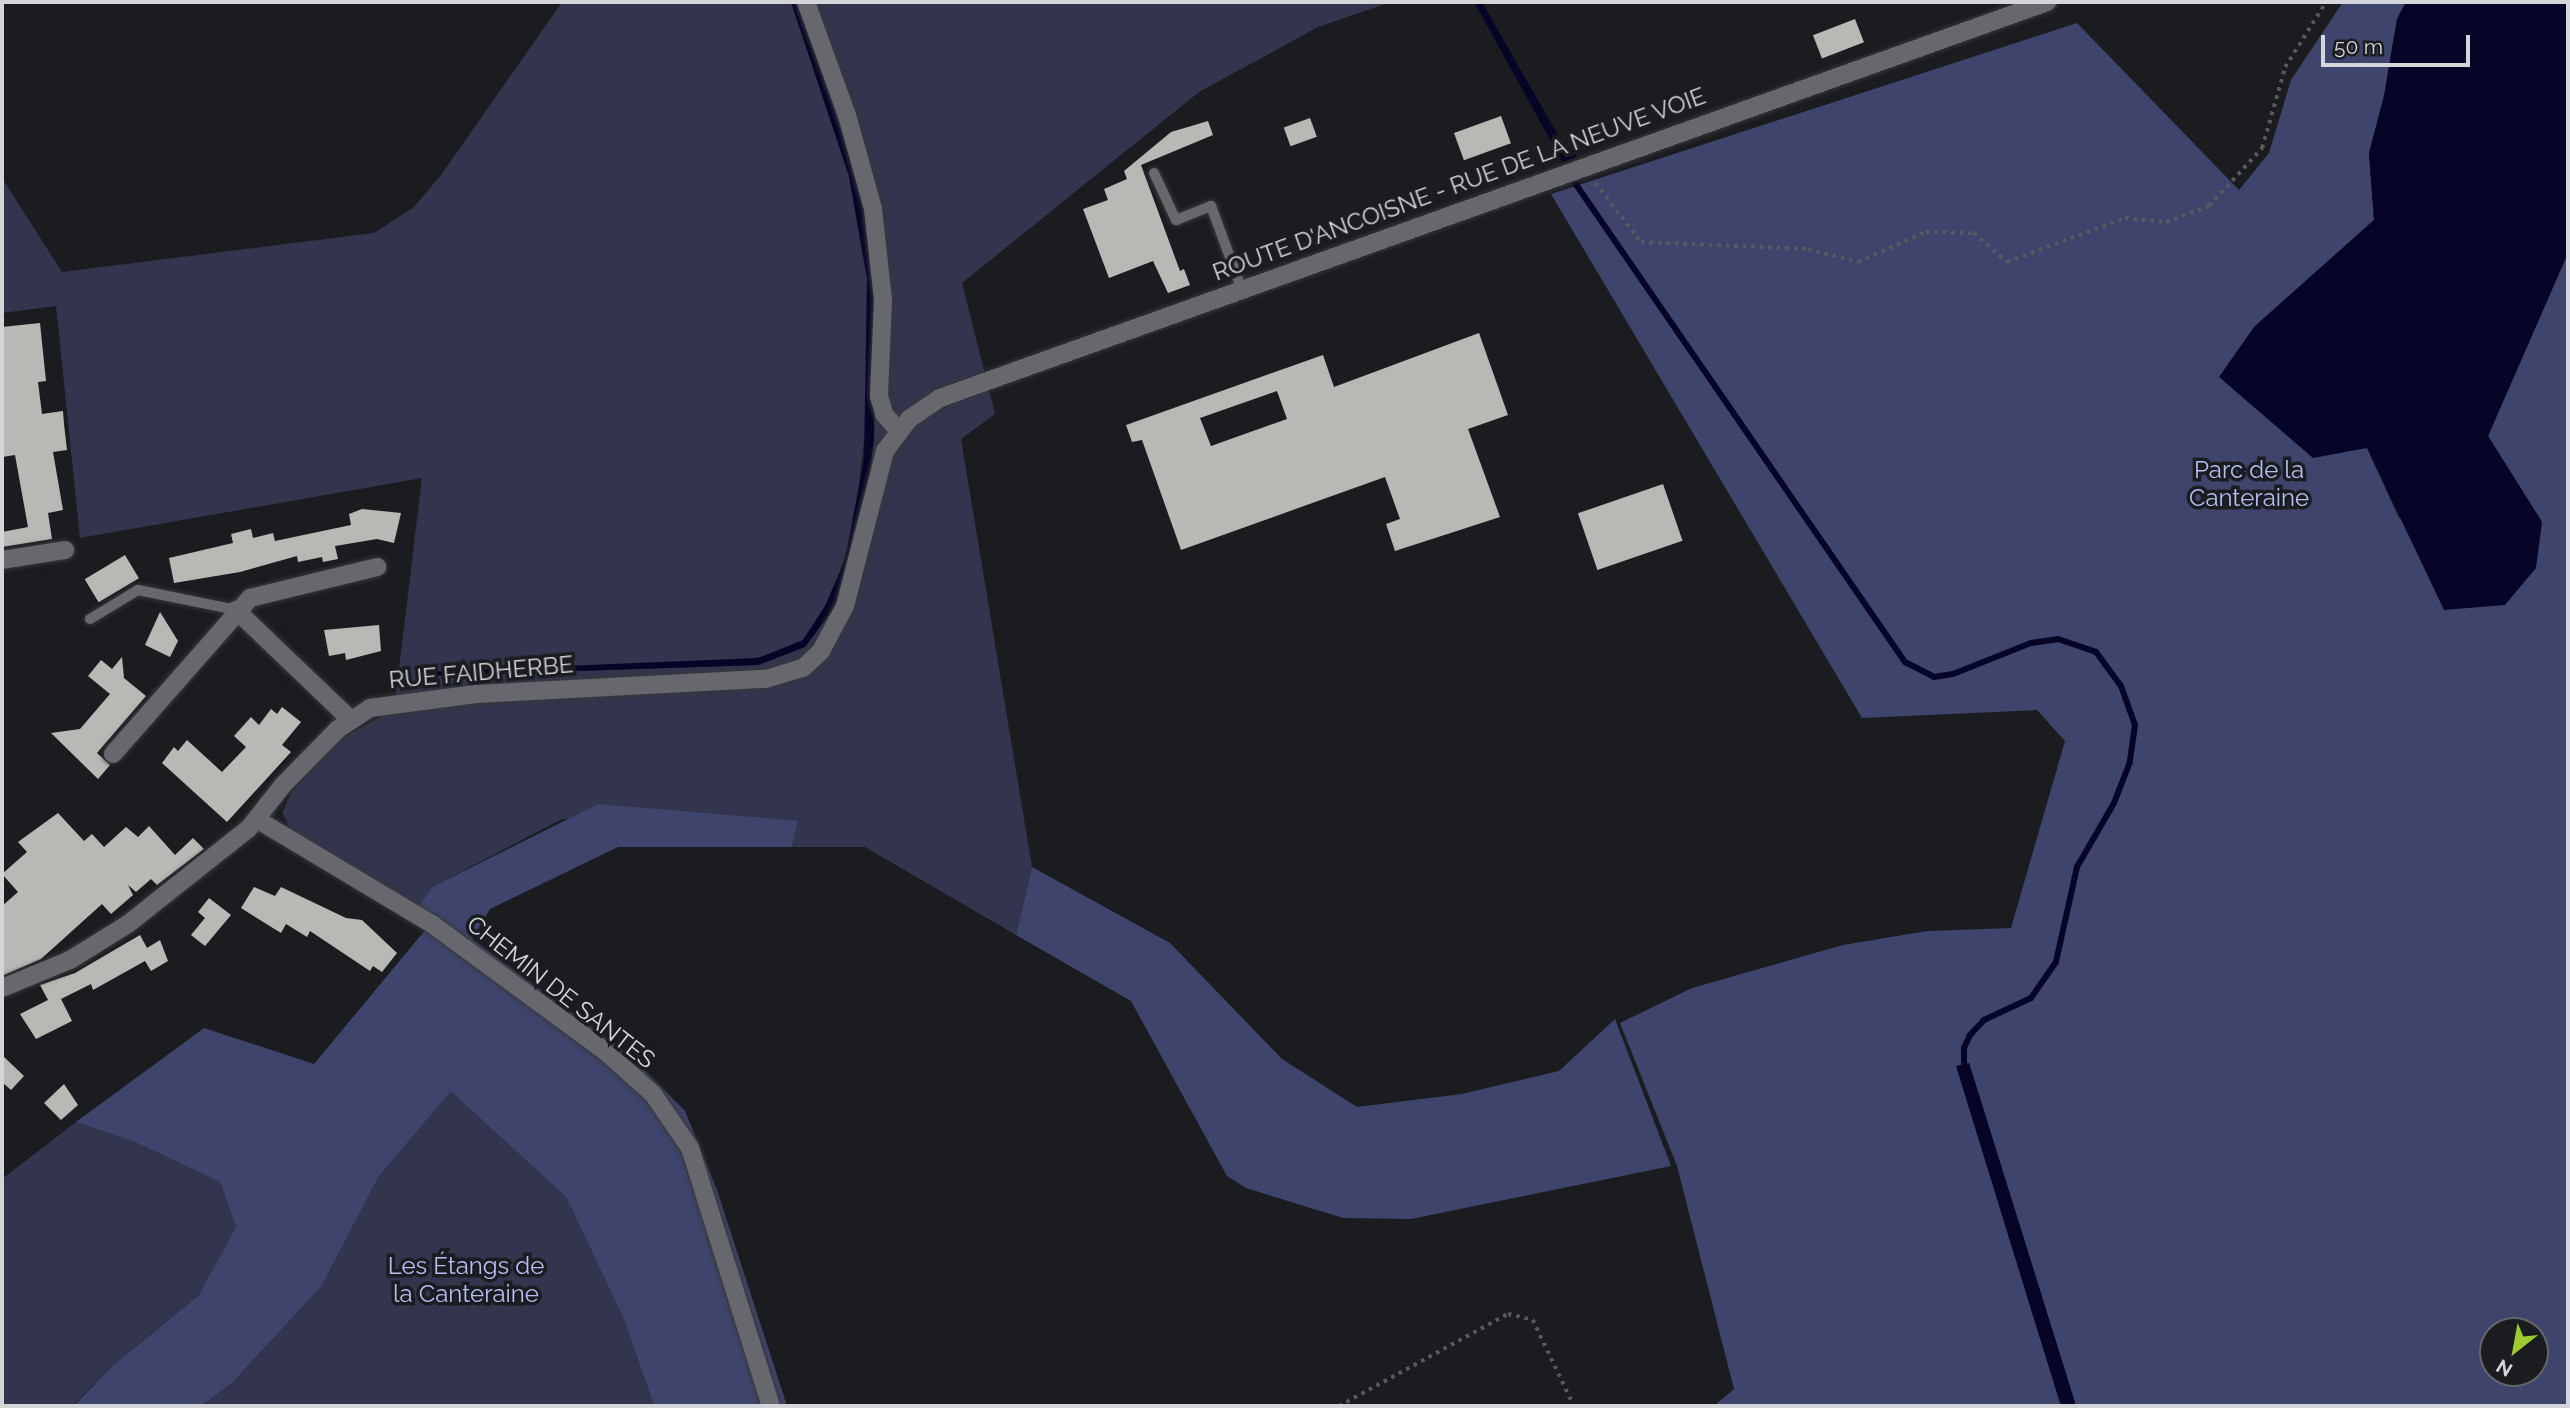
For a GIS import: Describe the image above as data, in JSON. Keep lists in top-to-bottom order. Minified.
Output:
{"streets":{"street":["ROUTE D'ANCOISNE - RUE DE LA NEUVE VOIE","RUE FAIDHERBE","CHEMIN DE SANTES"]},"crossings":[["ROUTE D'ANCOISNE - RUE DE LA NEUVE VOIE","RUE FAIDHERBE"],["RUE FAIDHERBE","CHEMIN DE SANTES"]],"parks":["Parc de la Canteraine","Les Étangs de la Canteraine"],"scale_bar":"50 m","north":"bottom left"}
